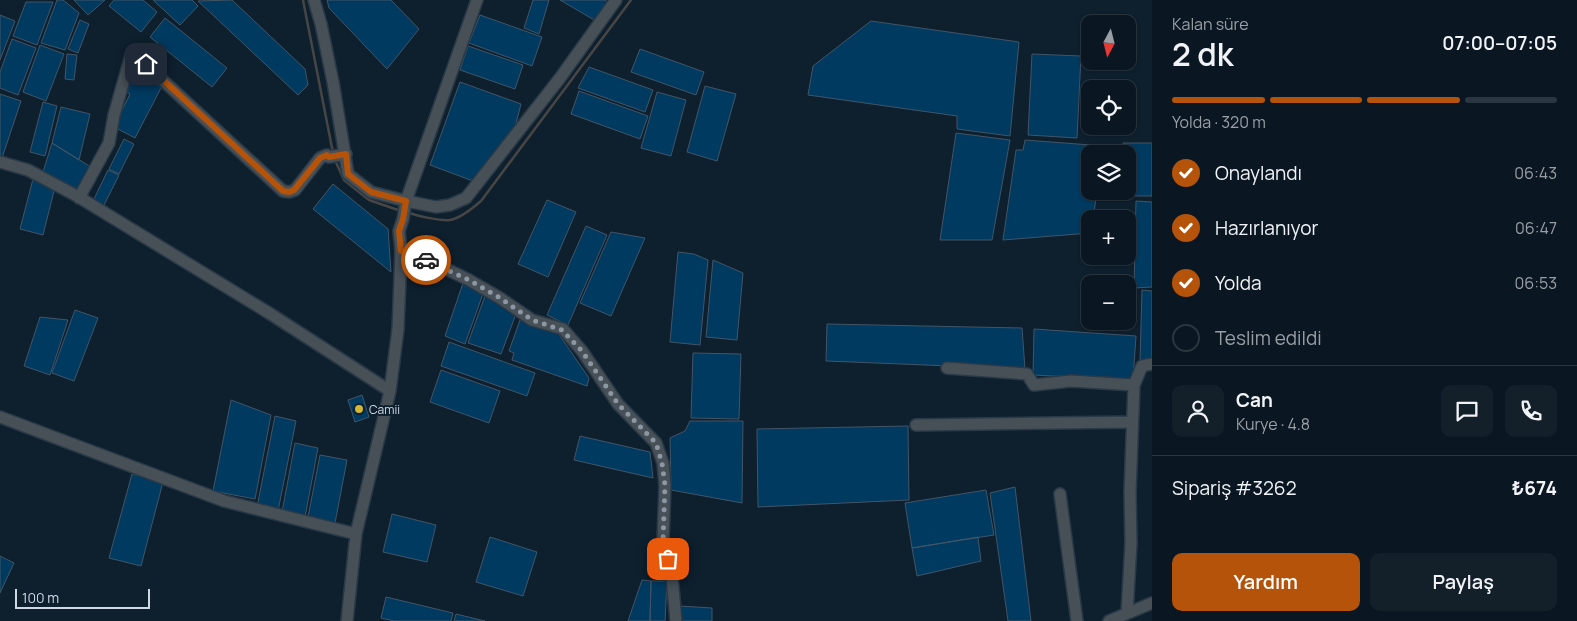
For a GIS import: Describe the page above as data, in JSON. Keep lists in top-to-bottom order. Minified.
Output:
{"places":["Camii"],"scale_bar":"100 m","north":"bottom","page":{"heading":["2 dk","Kalan süre","07:00–07:05"],"panel":["Can","Kurye · 4.8","Sipariş #3262","₺674"],"map_buttons":["+","−"],"bar":"Yolda · 320 m","list":[["Onaylandı","06:43"],["Hazırlanıyor","06:47"],["Yolda","06:53"],"Teslim edildi"],"buttons":["Yardım","Paylaş"],"scale":"100 m"}}
